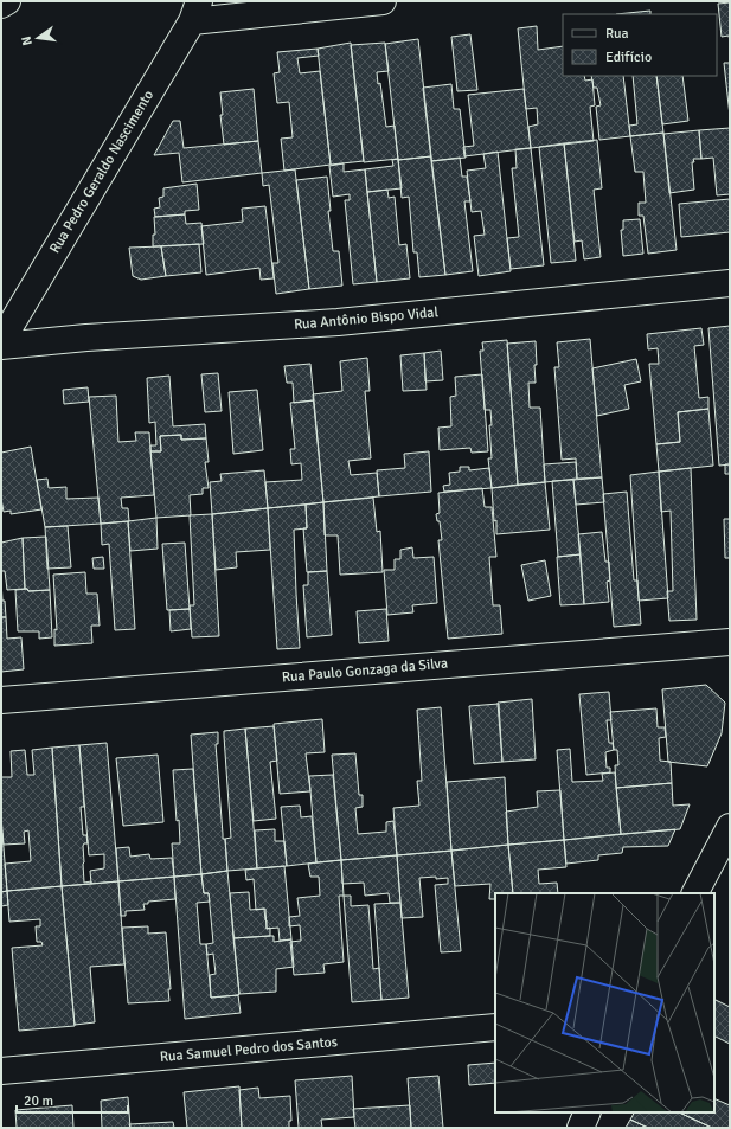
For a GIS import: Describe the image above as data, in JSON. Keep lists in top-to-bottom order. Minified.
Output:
{"streets":{"street":["Rua Pedro Geraldo Nascimento","Rua Antônio Bispo Vidal","Rua Paulo Gonzaga da Silva","Rua Samuel Pedro dos Santos"]},"legend":["Rua","Edifício"],"scale_bar":"20 m","north":"left"}
